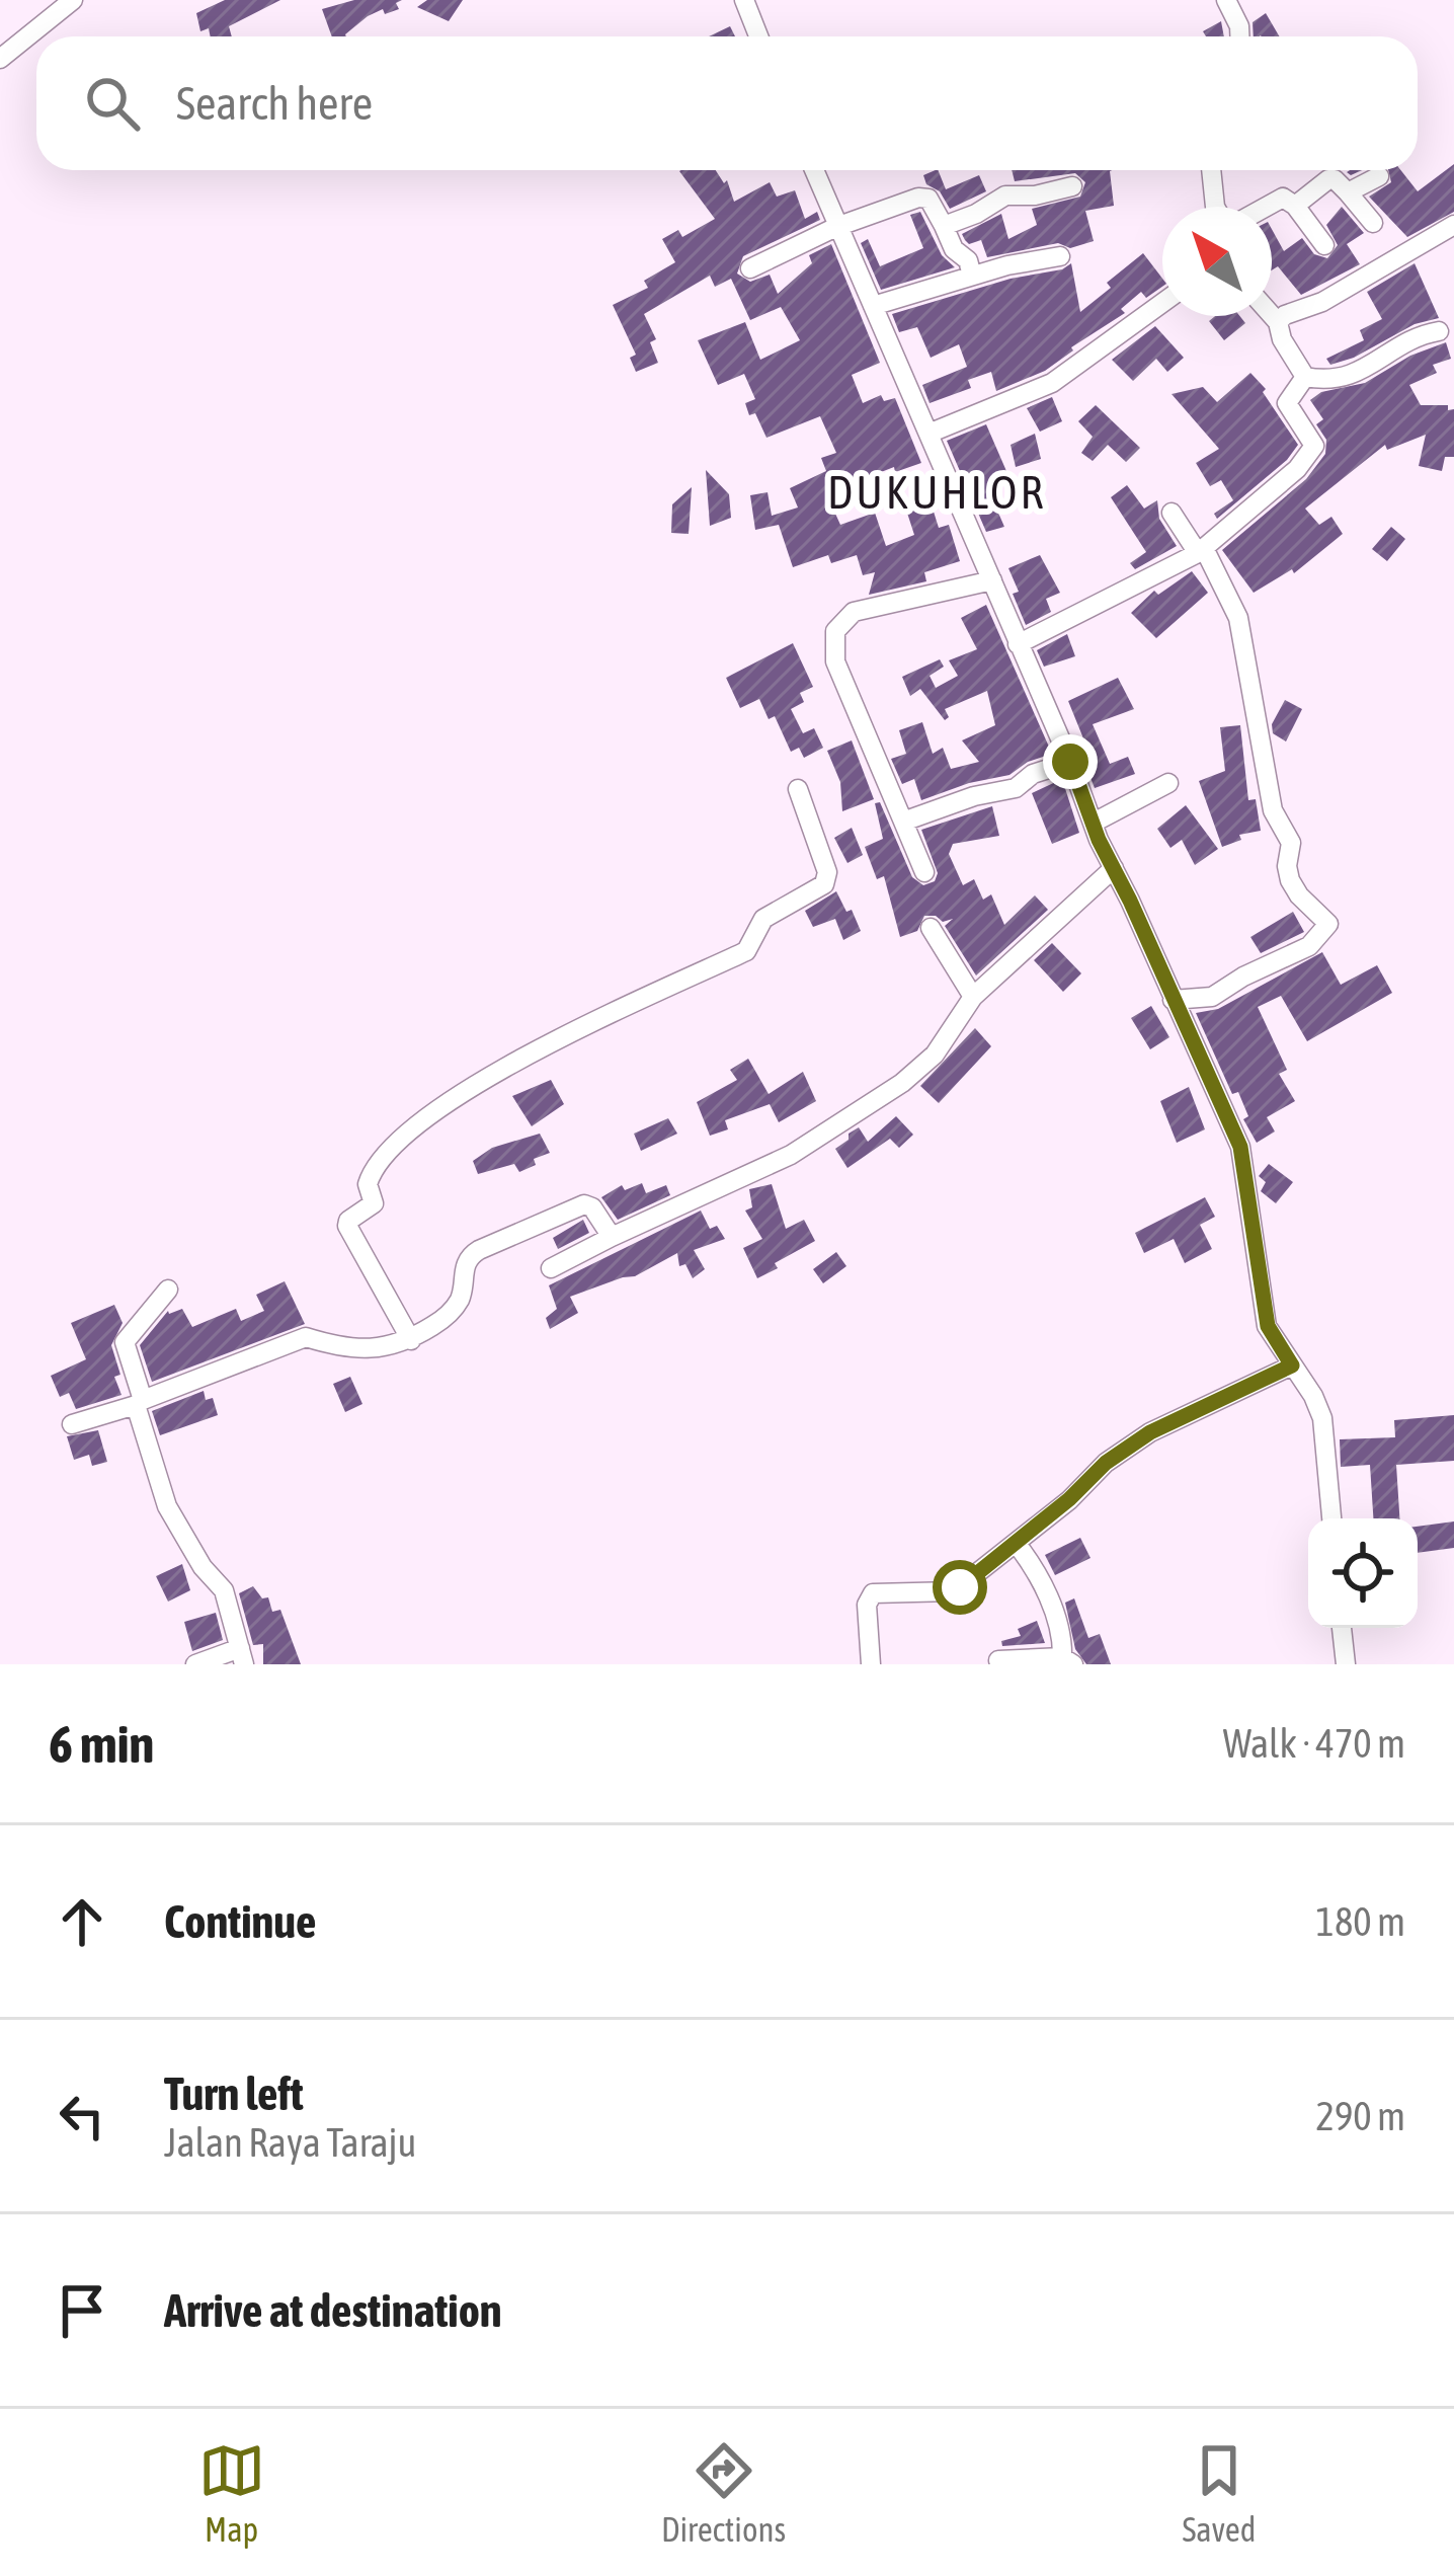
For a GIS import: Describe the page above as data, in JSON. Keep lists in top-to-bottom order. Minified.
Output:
{"districts":["DUKUHLOR"],"north":"top left","page":{"search":"Search here","heading":["6 min","Walk · 470 m"],"list":[["Continue","180 m"],["Turn left","Jalan Raya Taraju","290 m"],"Arrive at destination"],"nav":["Map","Directions","Saved"]}}
